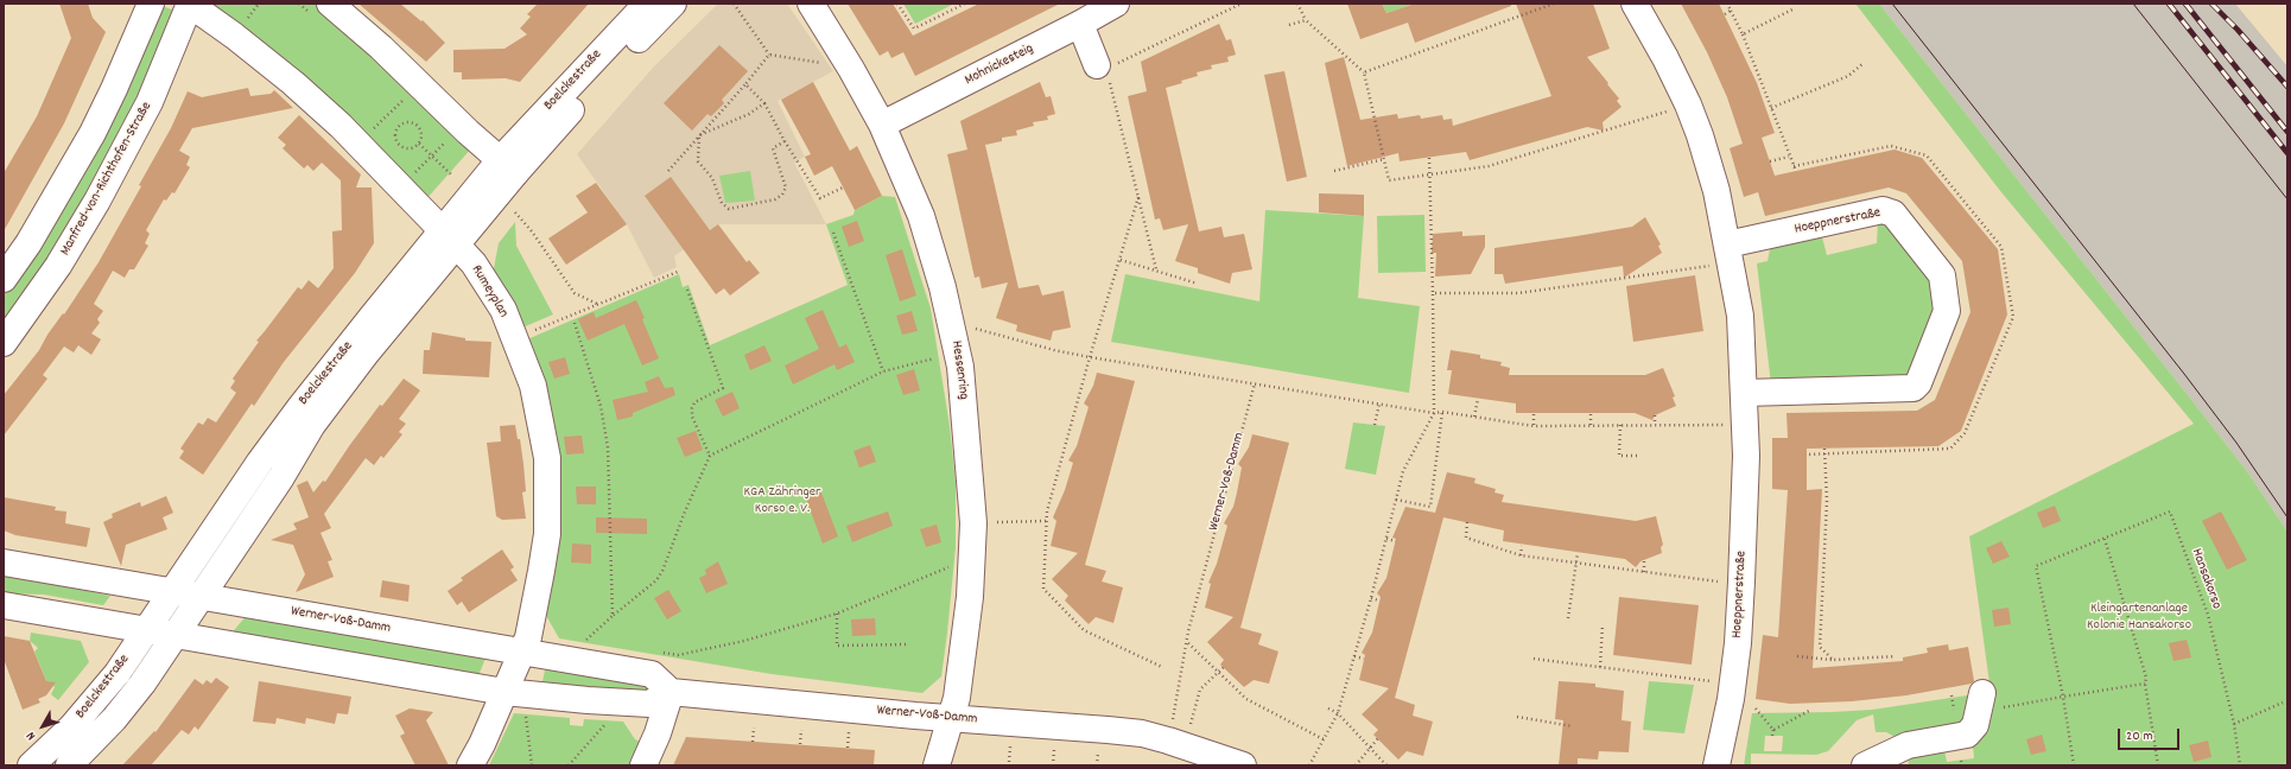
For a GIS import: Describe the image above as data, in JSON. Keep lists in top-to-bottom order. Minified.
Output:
{"streets":{"street":["Mohnickesteig","Boelckestraße","Manfred-von-Richthofen-Straße","Hoeppnerstraße","Rumeyplan","Hessenring","Werner-Voß-Damm"],"path":["Hansakorso"]},"crossings":[["Mohnickesteig","Hessenring"],["Boelckestraße","Rumeyplan"],["Boelckestraße","Werner-Voß-Damm"],["Manfred-von-Richthofen-Straße","Rumeyplan"],["Rumeyplan","Werner-Voß-Damm"],["Hessenring","Werner-Voß-Damm"]],"parks":["KGA Zähringer Korso e. V.","Kleingartenanlage Kolonie Hansakorso"],"scale_bar":"20 m","north":"bottom left"}
